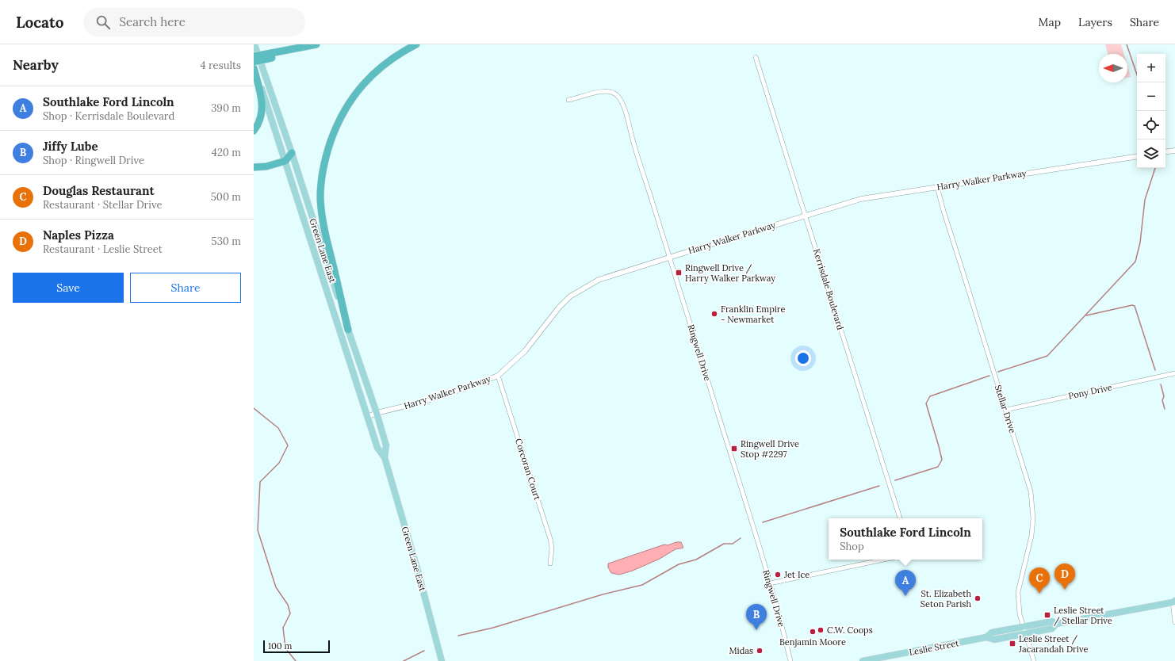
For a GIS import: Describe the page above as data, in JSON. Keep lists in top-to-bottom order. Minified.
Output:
{"streets":{"main road":["Green Lane East","Leslie Street"],"street":["Harry Walker Parkway","Kerrisdale Boulevard","Ringwell Drive","Pony Drive","Stellar Drive","Corcoran Court"]},"crossings":[["Harry Walker Parkway","Green Lane East"],["Harry Walker Parkway","Kerrisdale Boulevard"],["Harry Walker Parkway","Ringwell Drive"],["Harry Walker Parkway","Stellar Drive"],["Harry Walker Parkway","Corcoran Court"],["Pony Drive","Stellar Drive"],["Stellar Drive","Leslie Street"]],"places":{"transit":["Ringwell Drive / Harry Walker Parkway","Ringwell Drive Stop #2297","Leslie Street / Stellar Drive","Leslie Street / Jacarandah Drive"],"other":["Franklin Empire - Newmarket","Jet Ice","St. Elizabeth Seton Parish","C.W. Coops","Benjamin Moore","Midas"]},"scale_bar":"100 m","north":"left","page":{"header":"Locato","search":"Search here","nav":["Map","Layers","Share"],"heading":["Nearby","4 results"],"map_buttons":["+","−"],"list":[{"mark":"A","name":"Southlake Ford Lincoln","note":"Shop · Kerrisdale Boulevard","value":"390 m"},{"mark":"B","name":"Jiffy Lube","note":"Shop · Ringwell Drive","value":"420 m"},{"mark":"C","name":"Douglas Restaurant","note":"Restaurant · Stellar Drive","value":"500 m"},{"mark":"D","name":"Naples Pizza","note":"Restaurant · Leslie Street","value":"530 m"}],"buttons":["Save","Share"],"popup":["Southlake Ford Lincoln","Shop"],"pins":["D","C","A","B"],"scale":"100 m"}}
